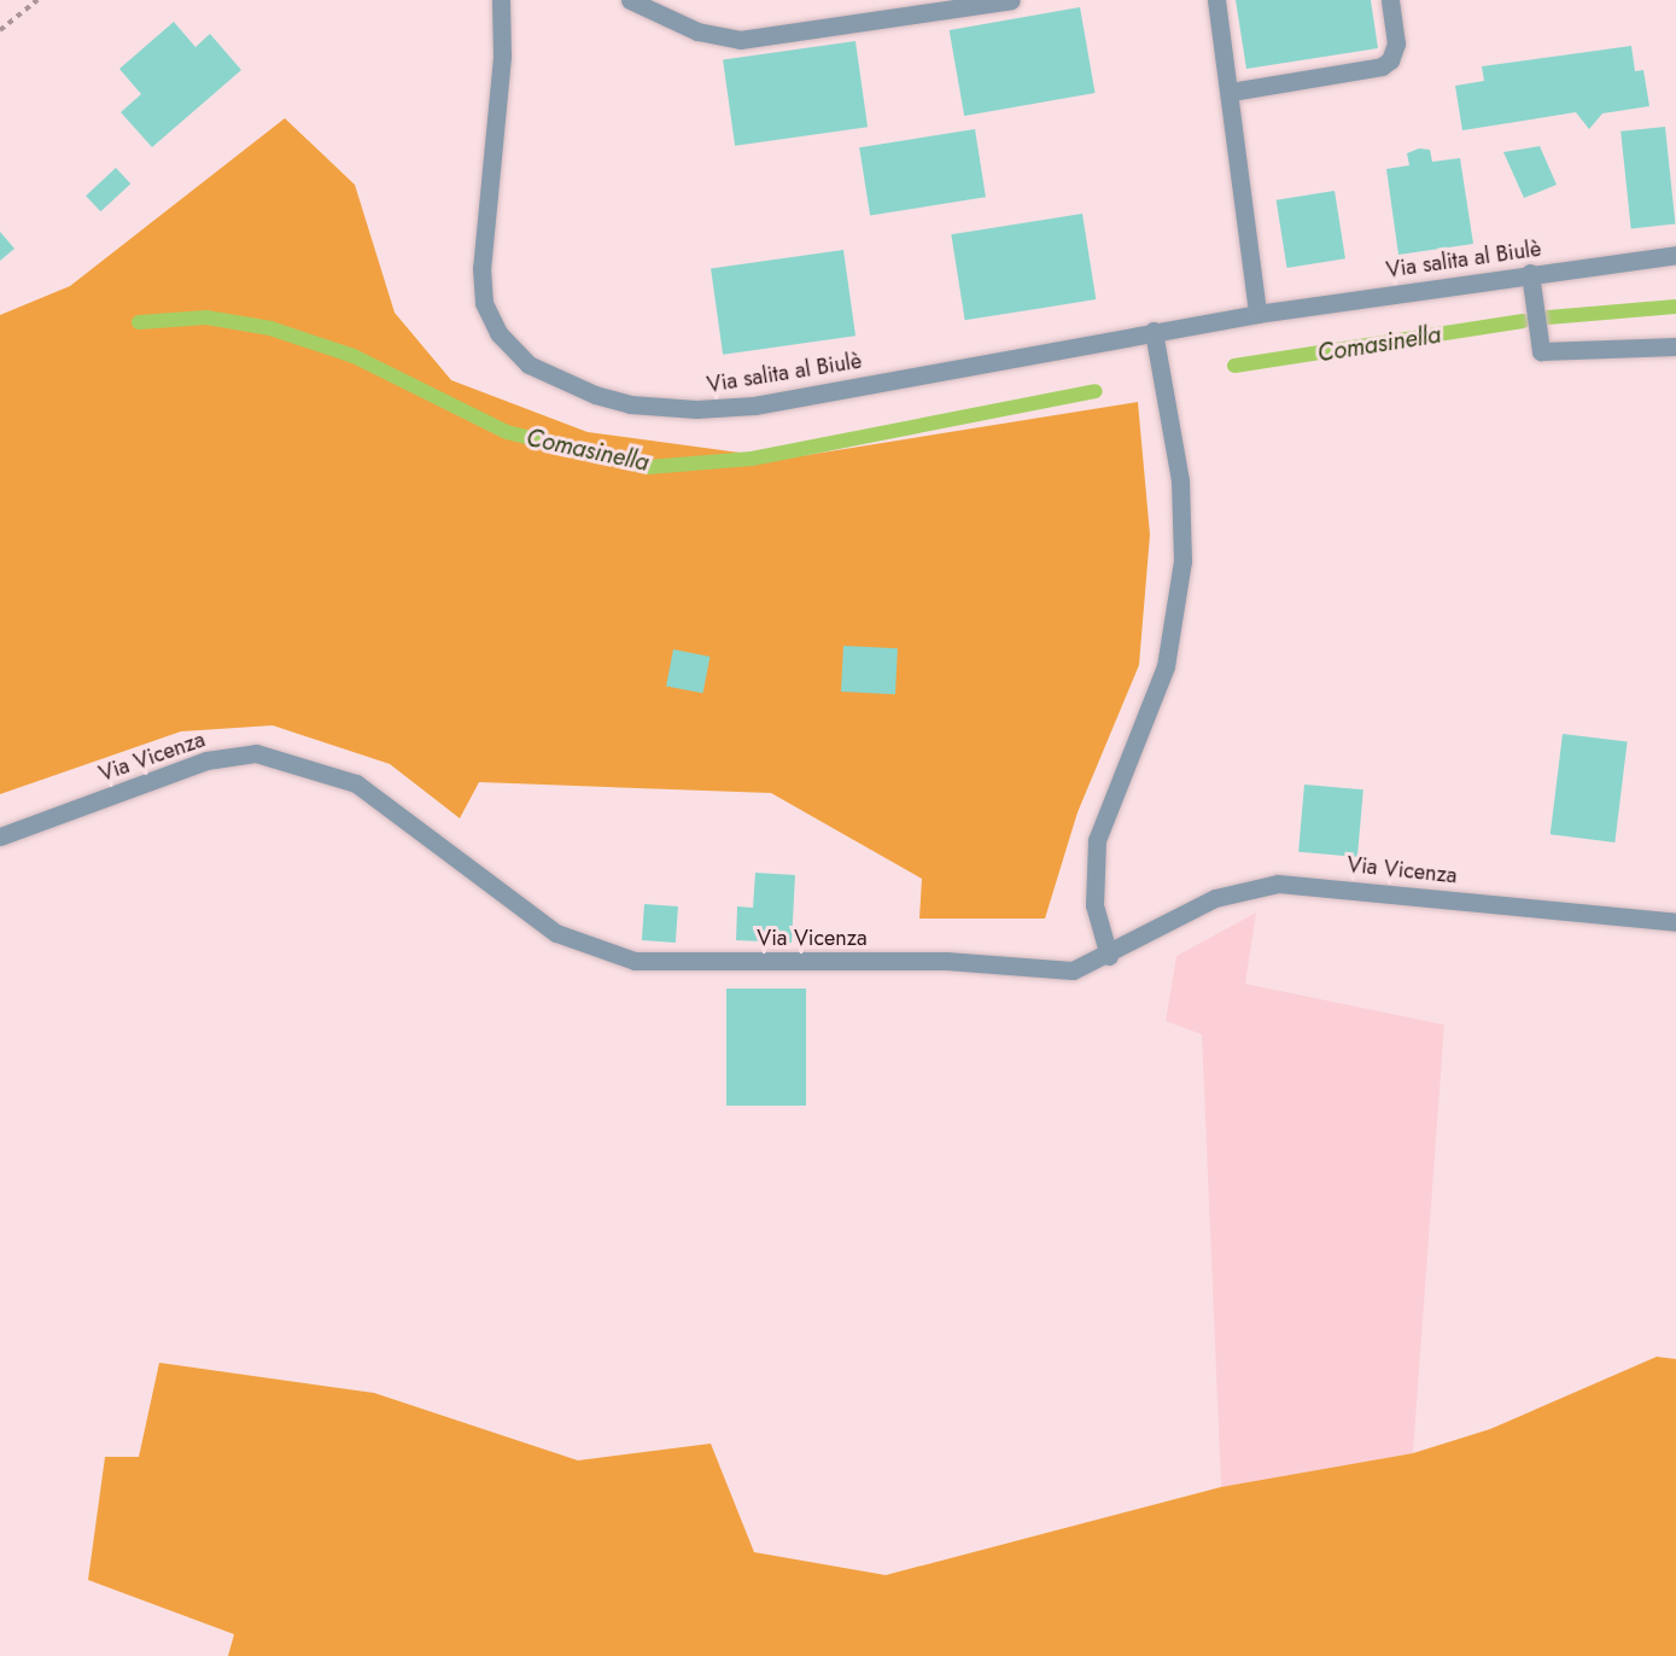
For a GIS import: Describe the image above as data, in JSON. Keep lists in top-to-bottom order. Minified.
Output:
{"streets":{"street":["Via salita al Biulè","Via Vicenza"]},"water":["Comasinella"]}
